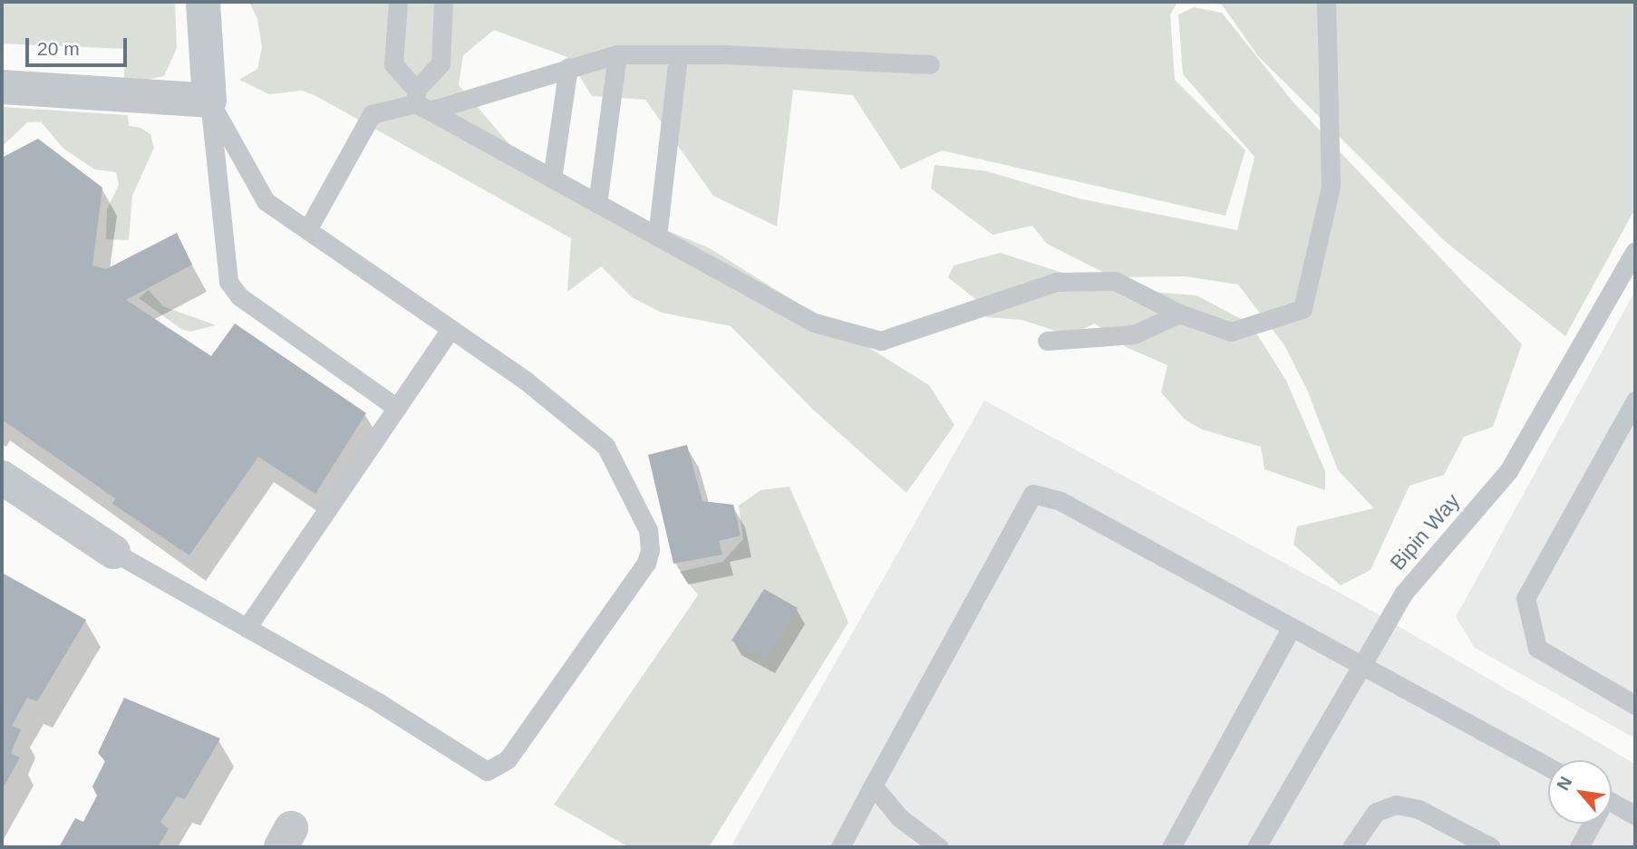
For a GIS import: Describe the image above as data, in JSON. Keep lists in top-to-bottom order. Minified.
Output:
{"streets":{"lane":["Bipin Way"]},"scale_bar":"20 m","north":"top left"}
